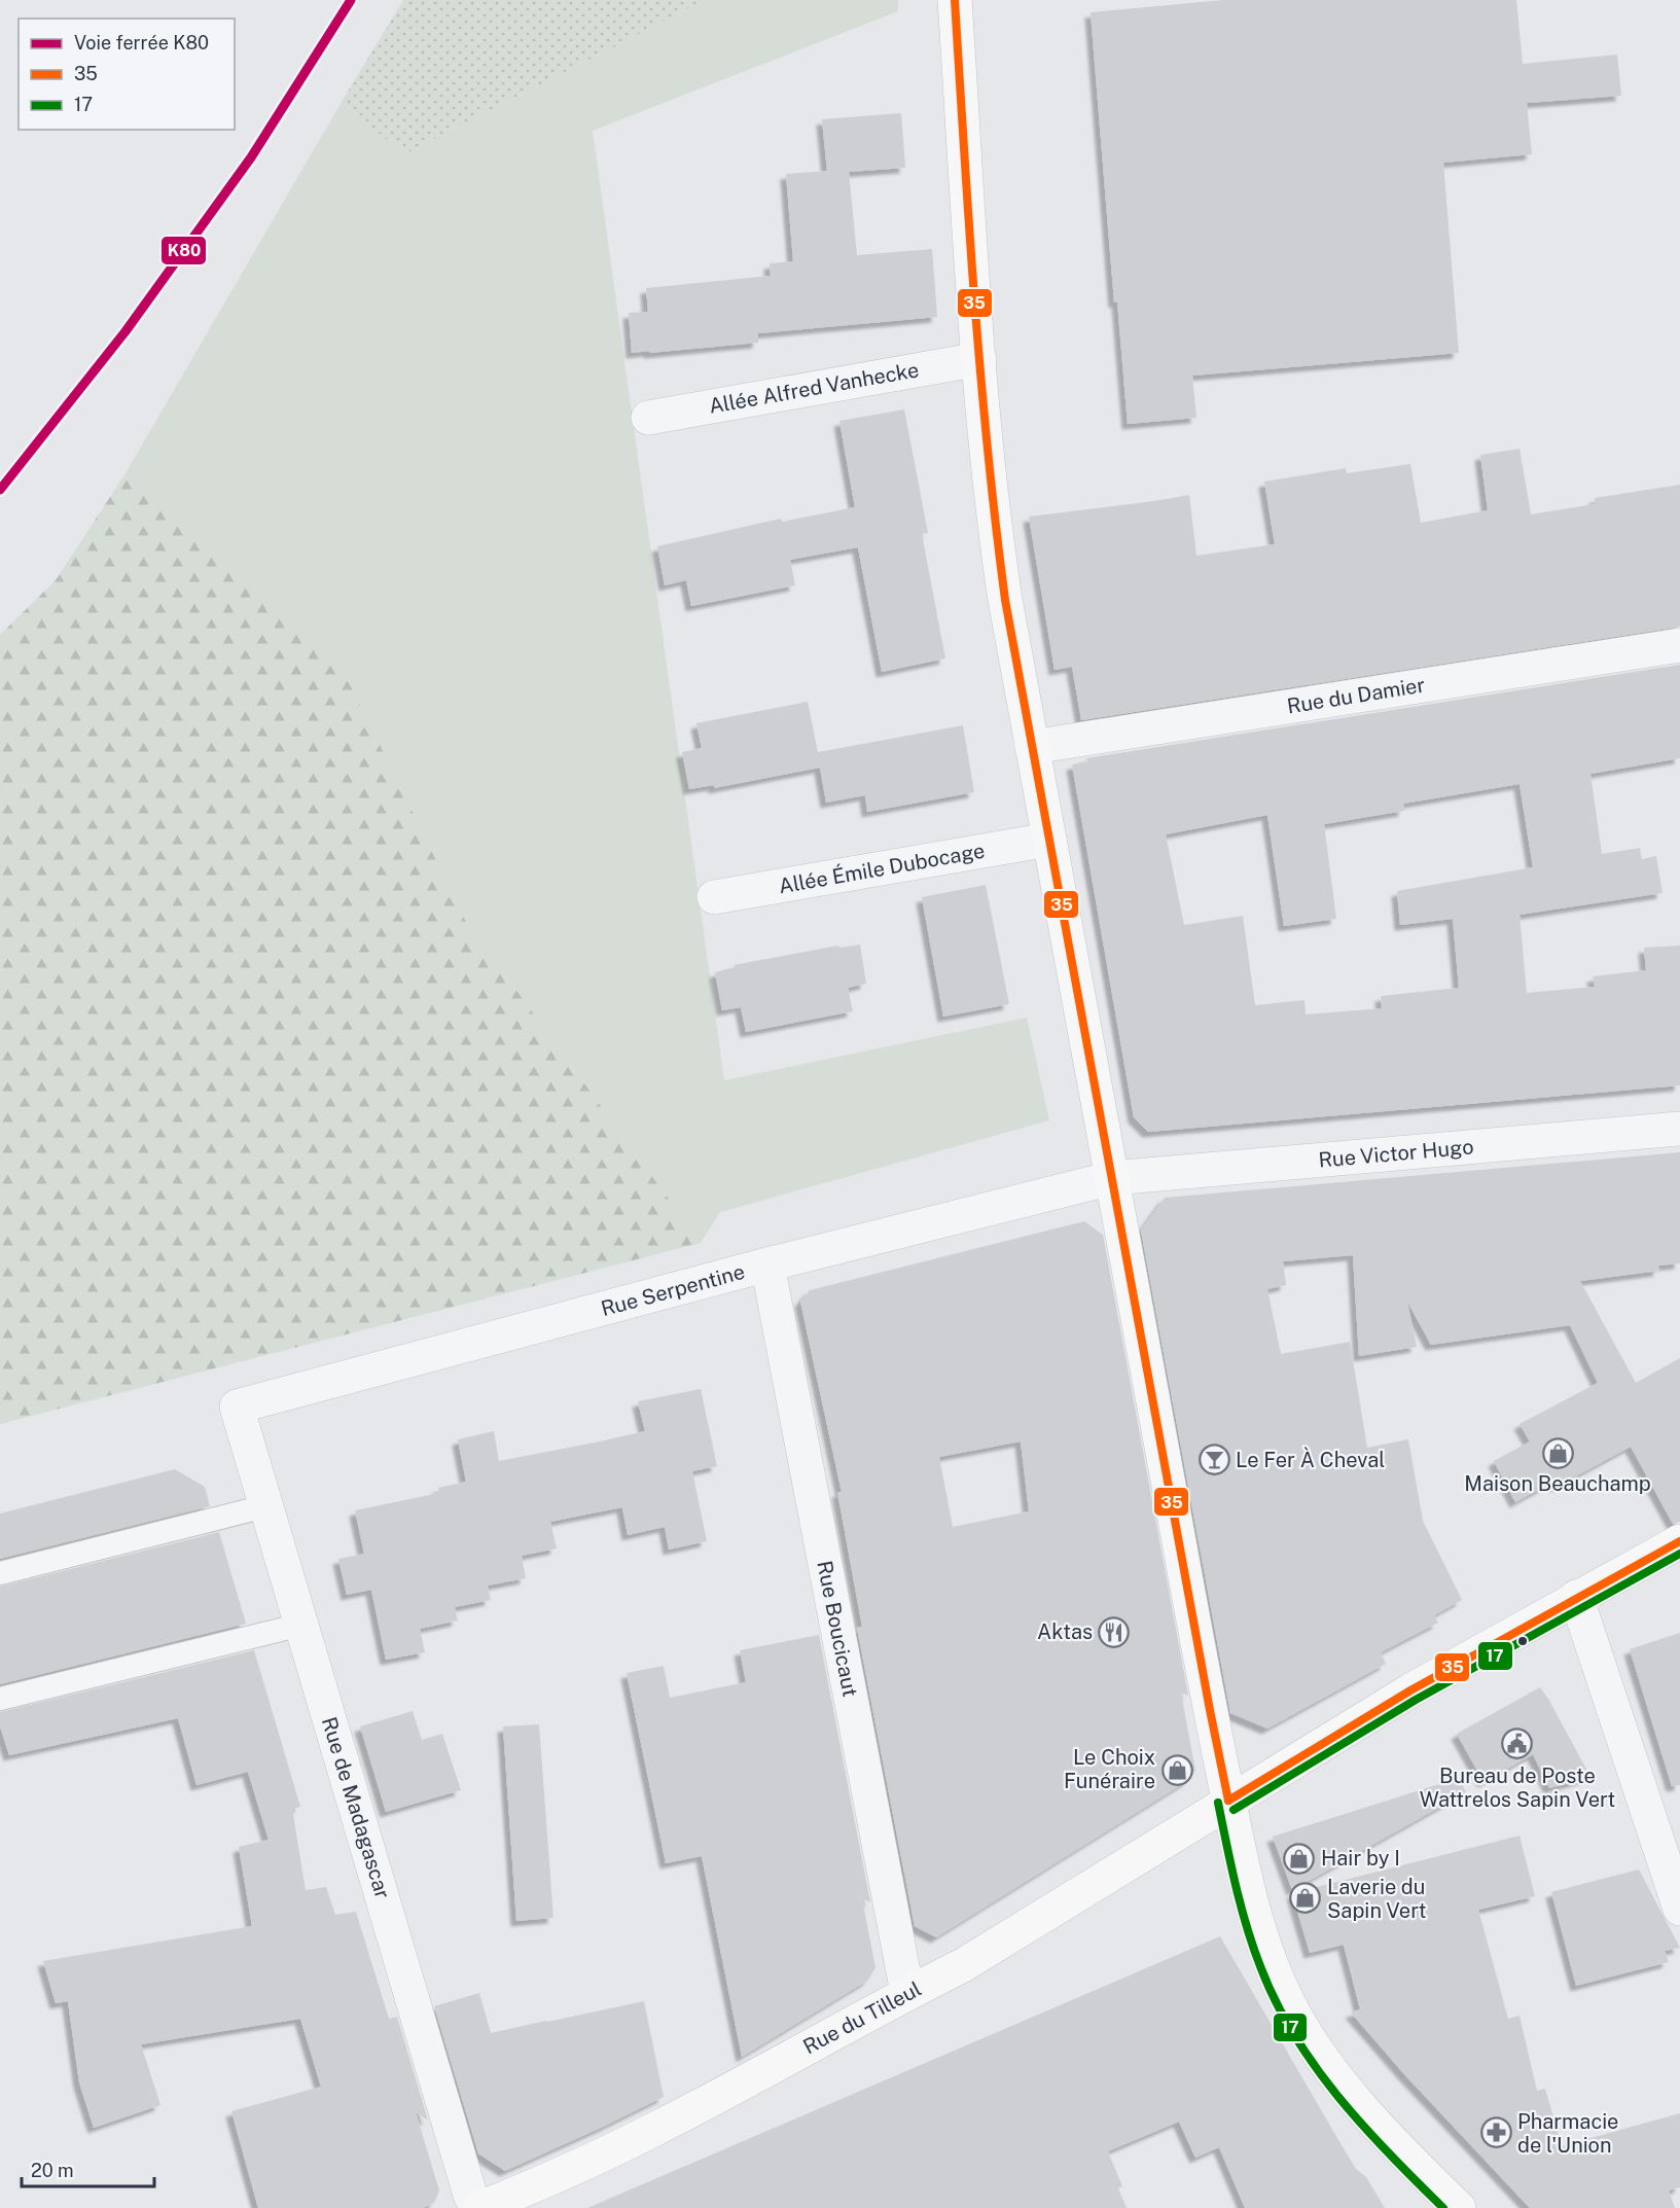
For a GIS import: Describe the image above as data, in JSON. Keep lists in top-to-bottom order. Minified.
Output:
{"streets":{"street":["Allée Alfred Vanhecke","Rue du Damier","Allée Émile Dubocage","Rue Victor Hugo","Rue Serpentine","Rue Boucicaut","Rue de Madagascar","Rue du Tilleul"]},"crossings":[["Rue Victor Hugo","Rue Serpentine"],["Rue Serpentine","Rue Boucicaut"],["Rue Serpentine","Rue de Madagascar"],["Rue Boucicaut","Rue du Tilleul"],["Rue de Madagascar","Rue du Tilleul"]],"places":{"shop":["Maison Beauchamp","Le Choix Funéraire","Hair by I","Laverie du Sapin Vert"],"bar":["Le Fer À Cheval"],"restaurant":["Aktas"],"public building":["Bureau de Poste Wattrelos Sapin Vert"],"pharmacy":["Pharmacie de l'Union"]},"lines":["rail line K80","transit line 35","transit line 17"],"legend":["Voie ferrée K80","35","17"],"scale_bar":"20 m"}
